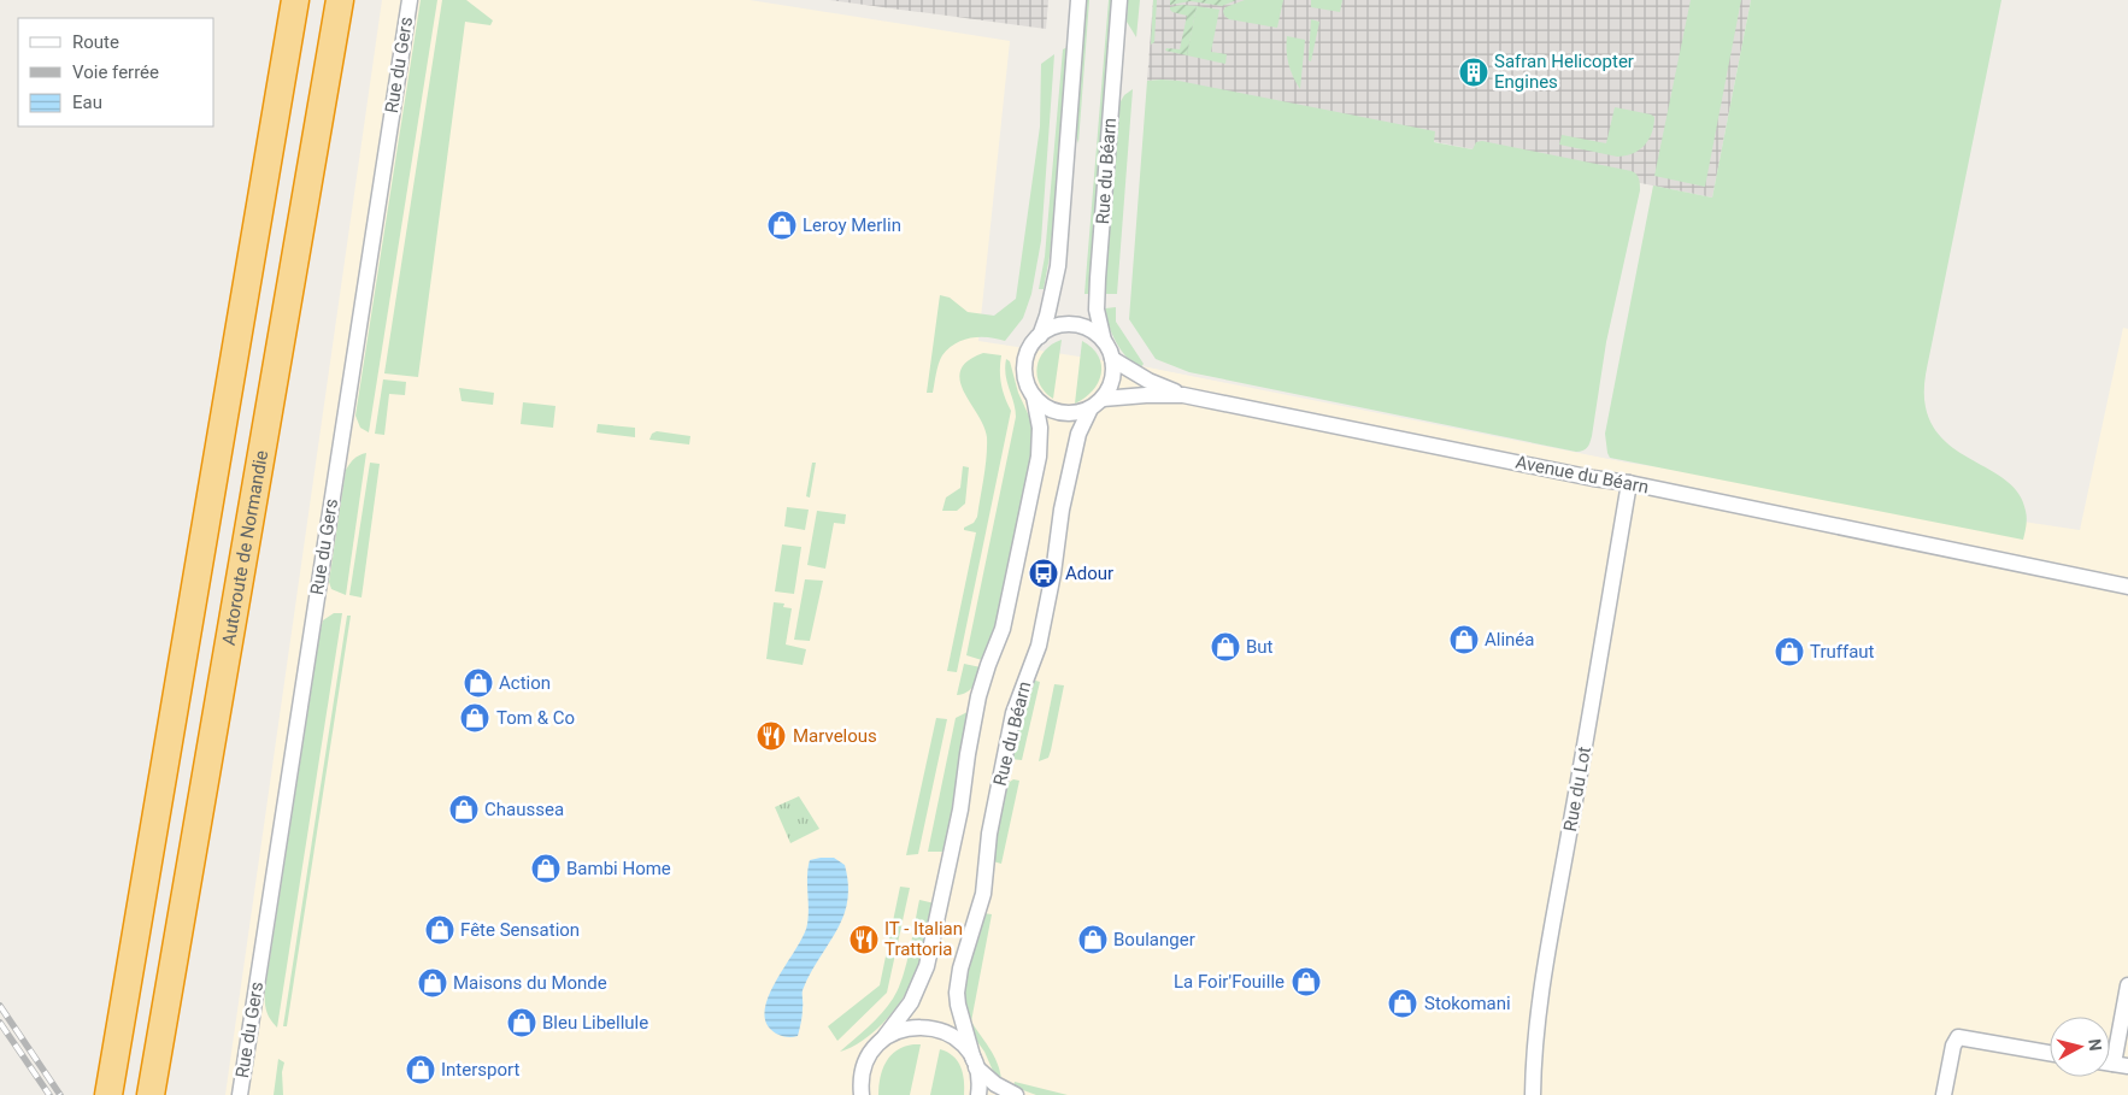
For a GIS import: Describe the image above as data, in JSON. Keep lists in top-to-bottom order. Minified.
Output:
{"streets":{"highway":["Autoroute de Normandie"],"street":["Rue du Gers","Rue du Béarn","Avenue du Béarn","Rue du Lot"]},"crossings":[["Rue du Béarn","Avenue du Béarn"],["Avenue du Béarn","Rue du Lot"]],"places":{"building":["Safran Helicopter Engines"],"shop":["Leroy Merlin","Alinéa","But","Truffaut","Action","Tom & Co","Chaussea","Bambi Home","Fête Sensation","Boulanger","La Foir'Fouille","Maisons du Monde","Stokomani","Bleu Libellule","Intersport"],"bus stop":["Adour"],"restaurant":["Marvelous","IT - Italian Trattoria"]},"legend":["Route","Voie ferrée","Eau"],"north":"right"}
